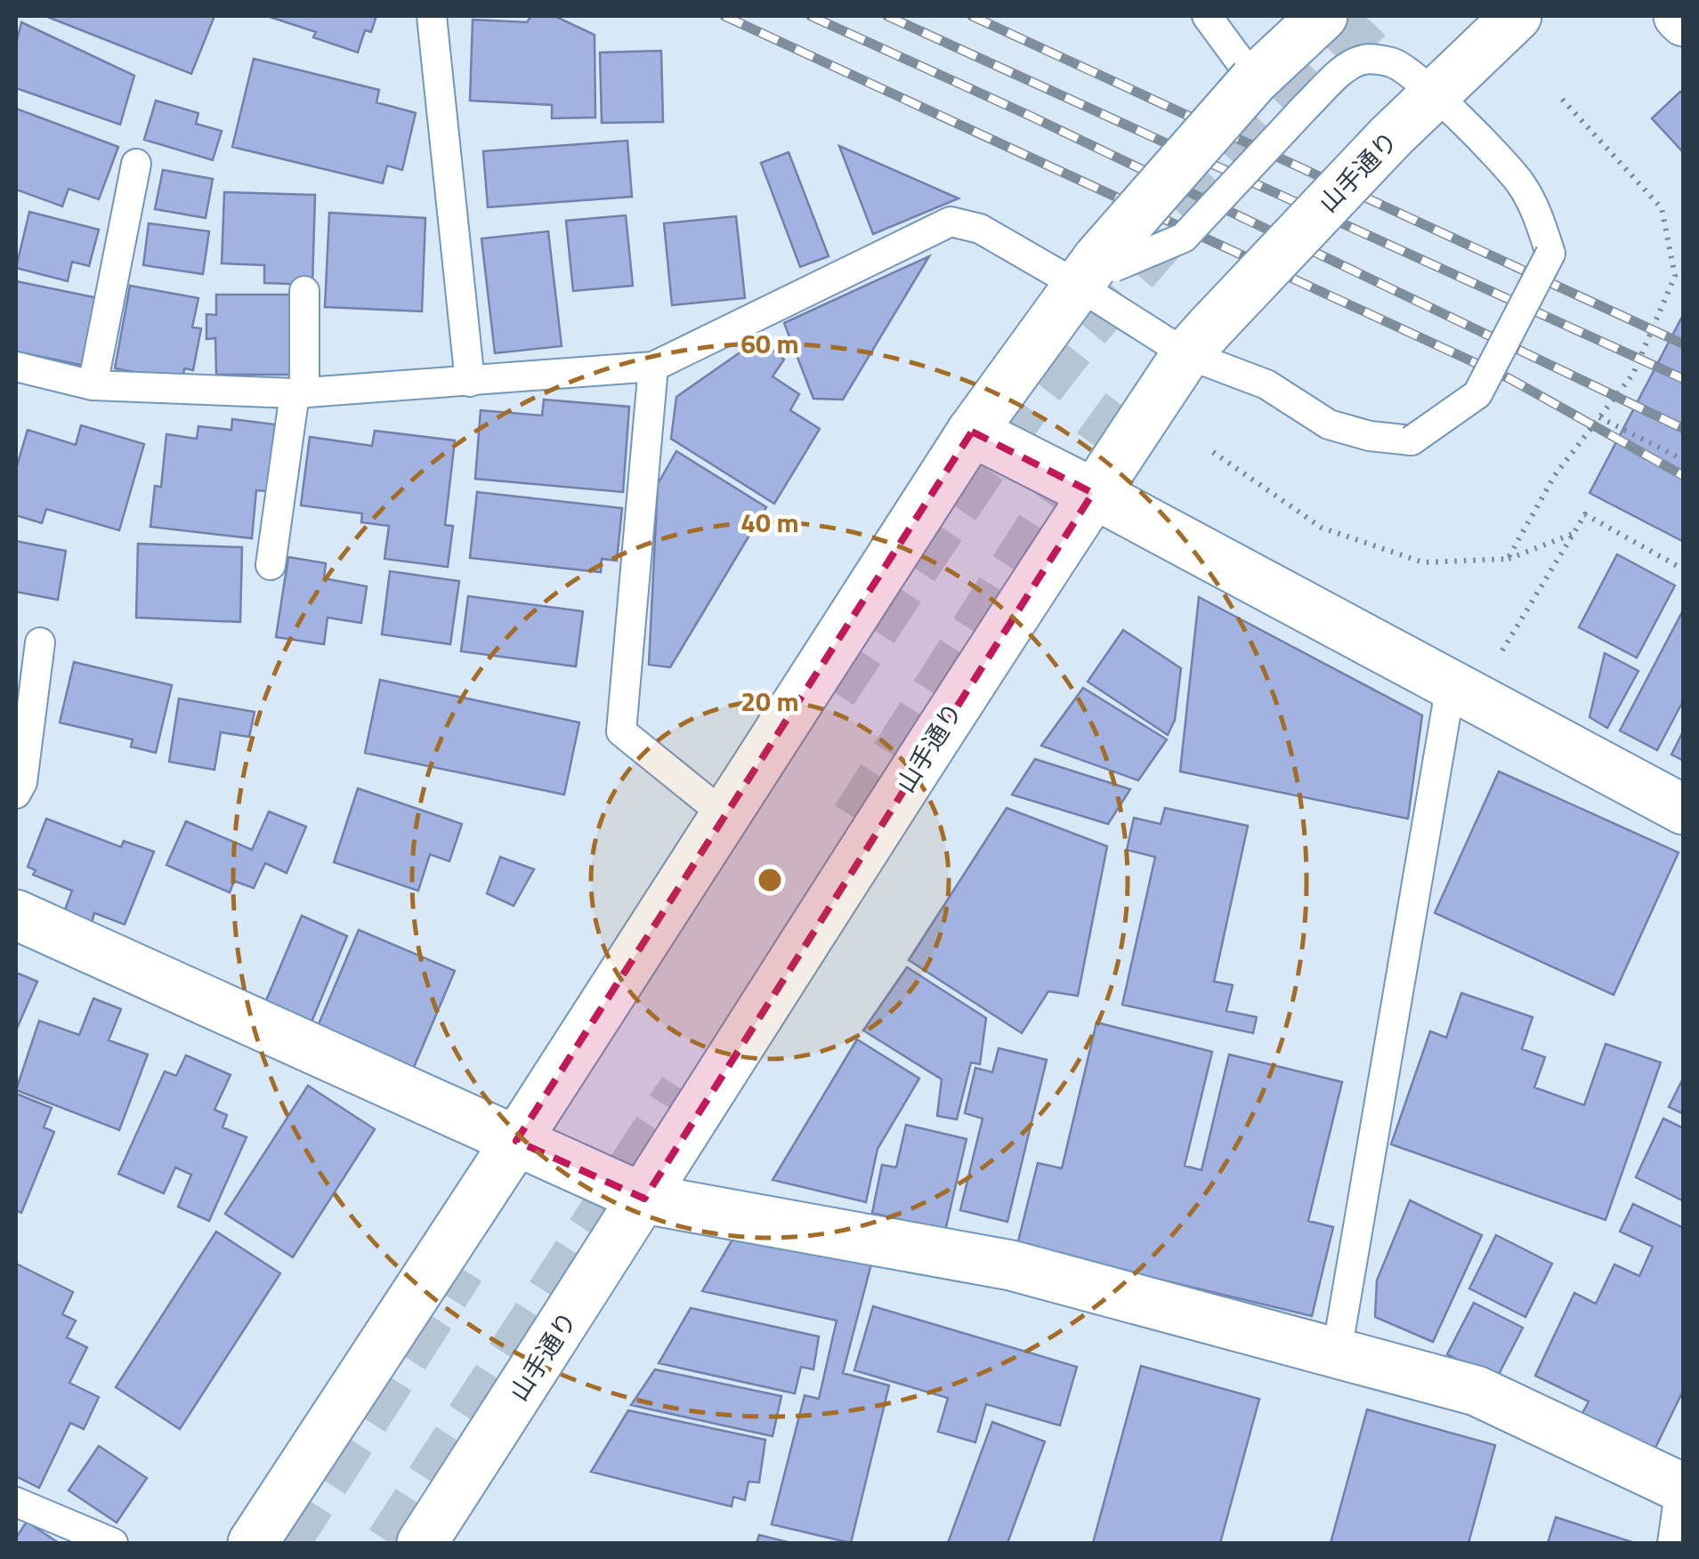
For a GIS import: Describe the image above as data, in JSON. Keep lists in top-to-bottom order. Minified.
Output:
{"streets":{"main road":["山手通り"]},"rings":["60 m","40 m","20 m"]}
